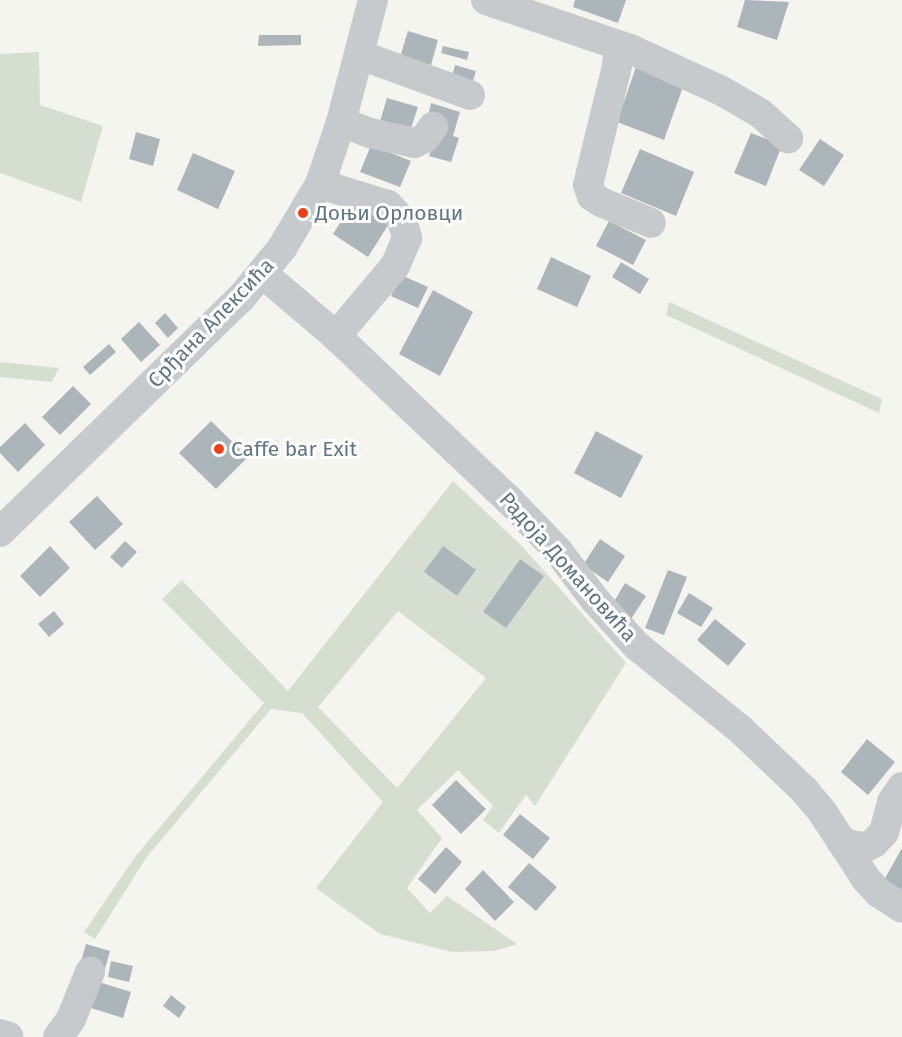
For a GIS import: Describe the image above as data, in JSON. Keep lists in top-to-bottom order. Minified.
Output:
{"streets":{"street":["Срђана Алексића","Радоја Домановића"]},"crossings":[["Срђана Алексића","Радоја Домановића"]],"places":["Доњи Орловци","Caffe bar Exit"]}
